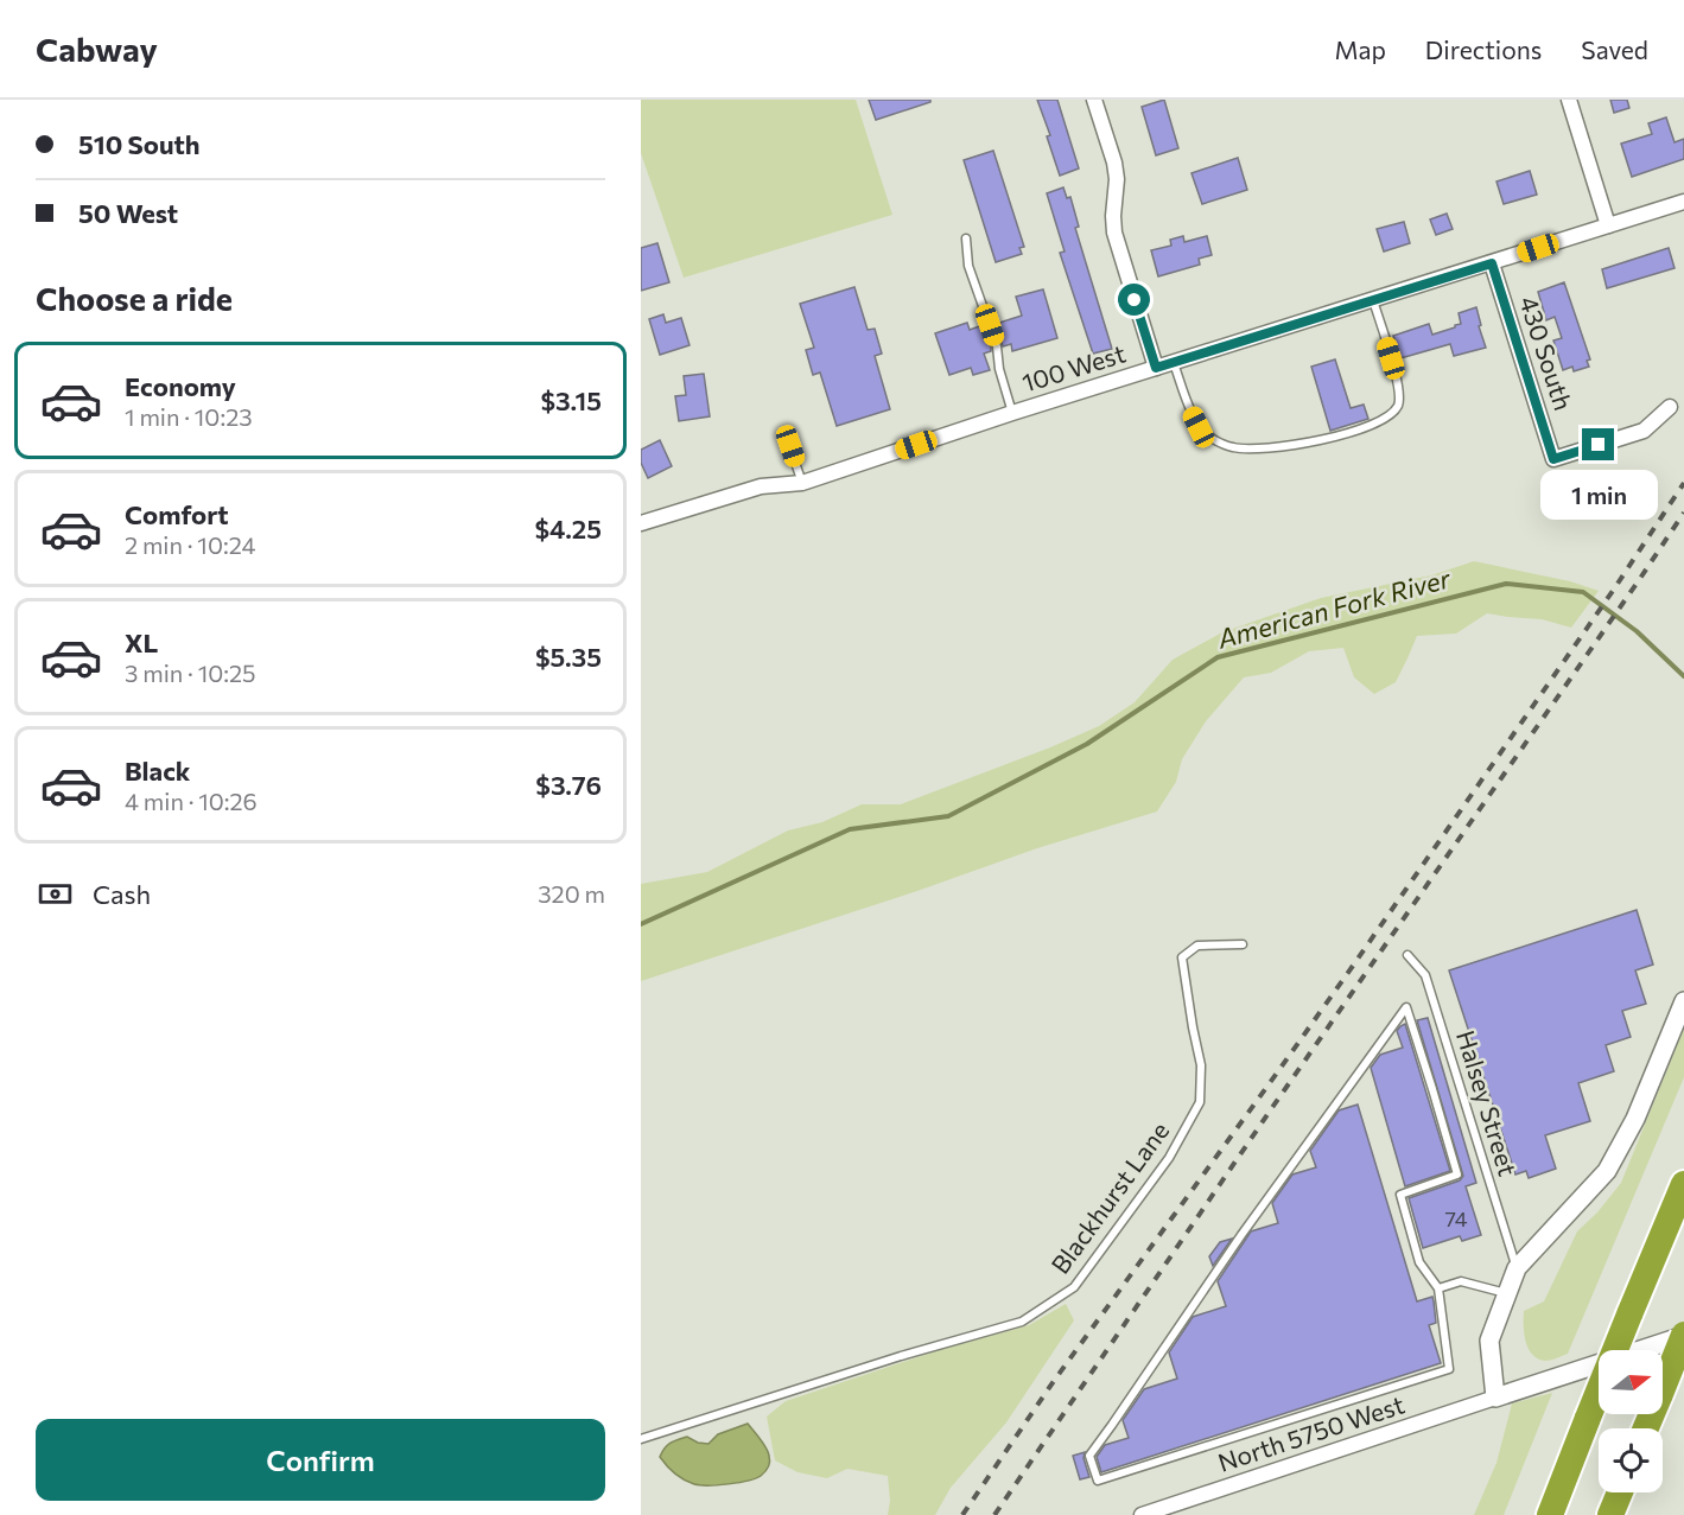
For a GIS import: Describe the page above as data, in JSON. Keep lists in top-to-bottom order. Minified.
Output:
{"streets":{"street":["430 South","100 West","North 5750 West"],"lane":["Halsey Street","Blackhurst Lane"]},"crossings":[["430 South","100 West"]],"water":["American Fork River"],"house_numbers":["74"],"north":"right","page":{"header":"Cabway","nav":["Map","Directions","Saved"],"banner":["510 South","50 West"],"heading":"Choose a ride","list":[{"name":"Economy","note":"1 min · 10:23","value":"$3.15"},{"name":"Comfort","note":"2 min · 10:24","value":"$4.25"},{"name":"XL","note":"3 min · 10:25","value":"$5.35"},{"name":"Black","note":"4 min · 10:26","value":"$3.76"}],"bubble":"1 min","pay":["Cash","320 m"],"buttons":"Confirm"}}
